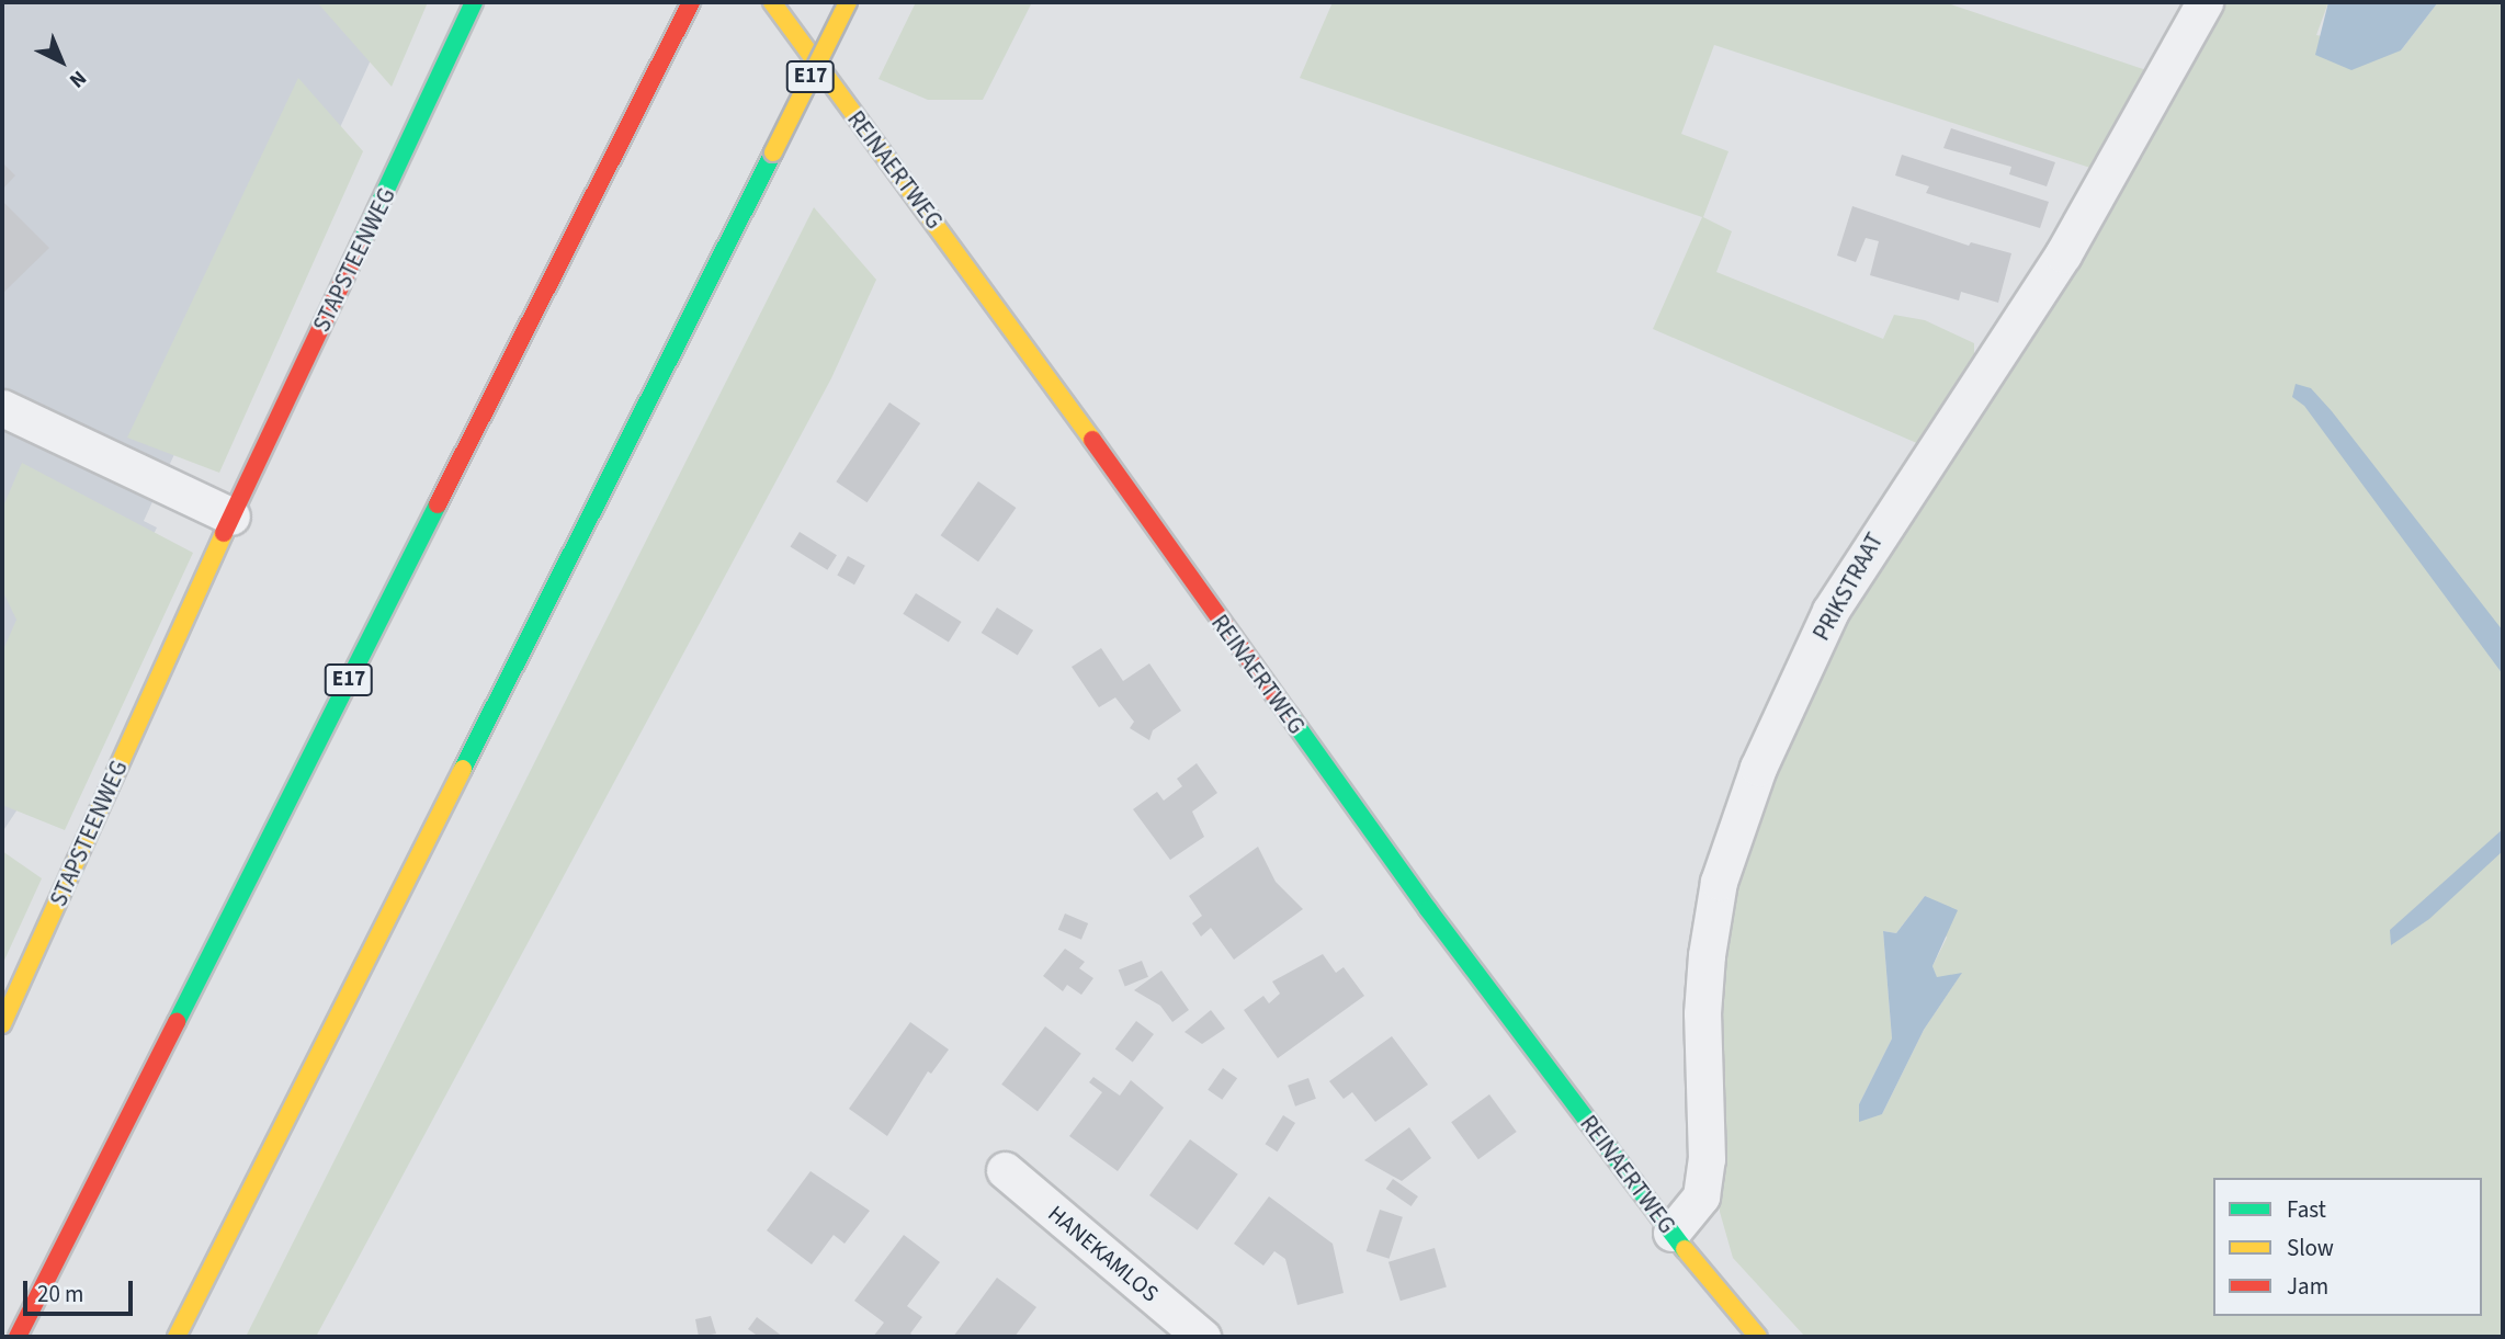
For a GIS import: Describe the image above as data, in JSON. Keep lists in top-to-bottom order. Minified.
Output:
{"streets":{"main road":["E17","REINAERTWEG","STAPSTEENWEG"],"street":["PRIKSTRAAT","HANEKAMLOS"]},"crossings":[["REINAERTWEG","PRIKSTRAAT"]],"legend":["Fast","Slow","Jam"],"scale_bar":"20 m","north":"bottom right"}
